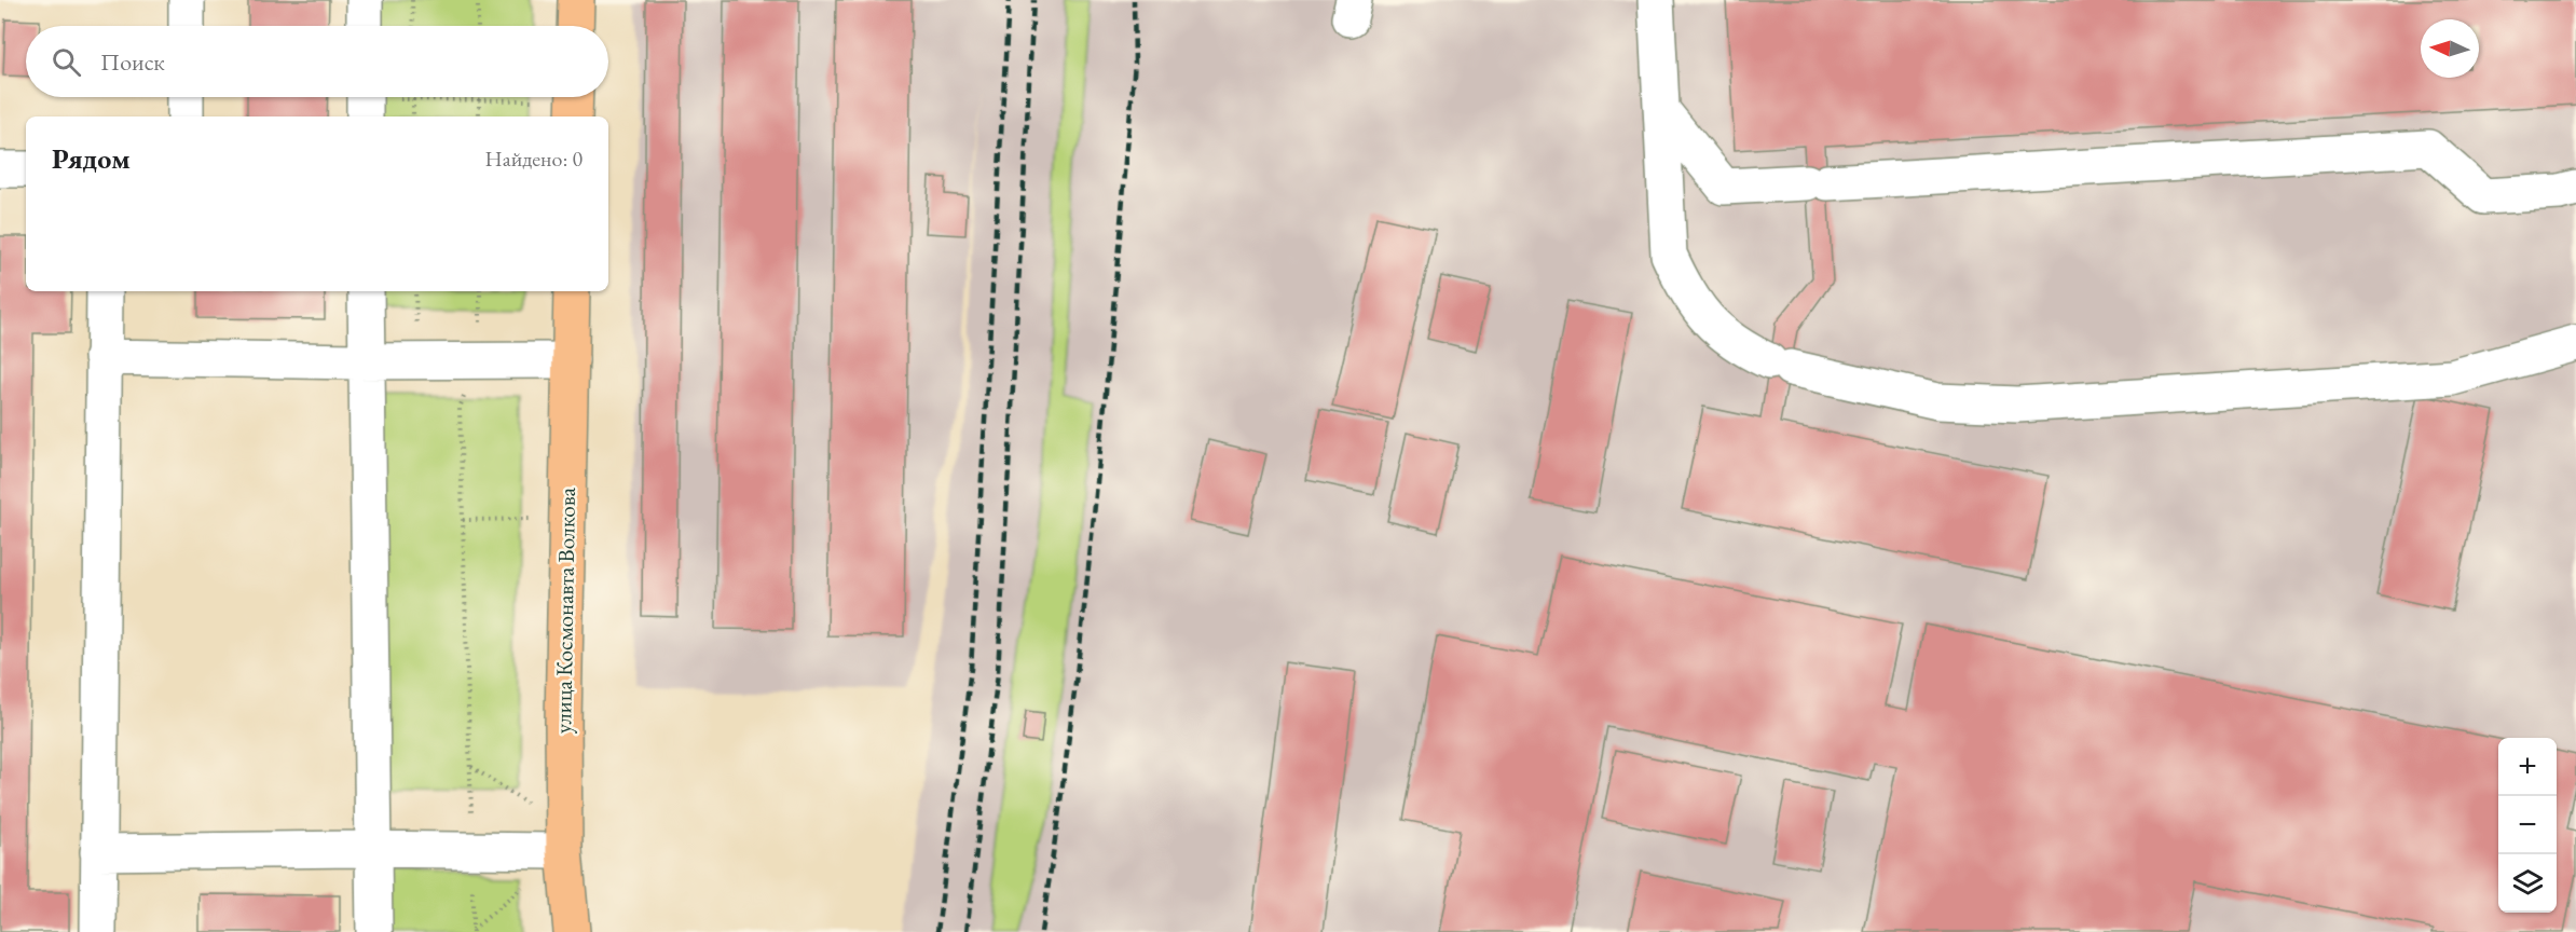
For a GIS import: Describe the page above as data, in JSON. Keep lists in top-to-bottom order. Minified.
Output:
{"streets":{"main road":["улица Космонавта Волкова"]},"north":"left","page":{"search":"Поиск","heading":["Рядом","Найдено: 0"],"map_buttons":["+","−"]}}
